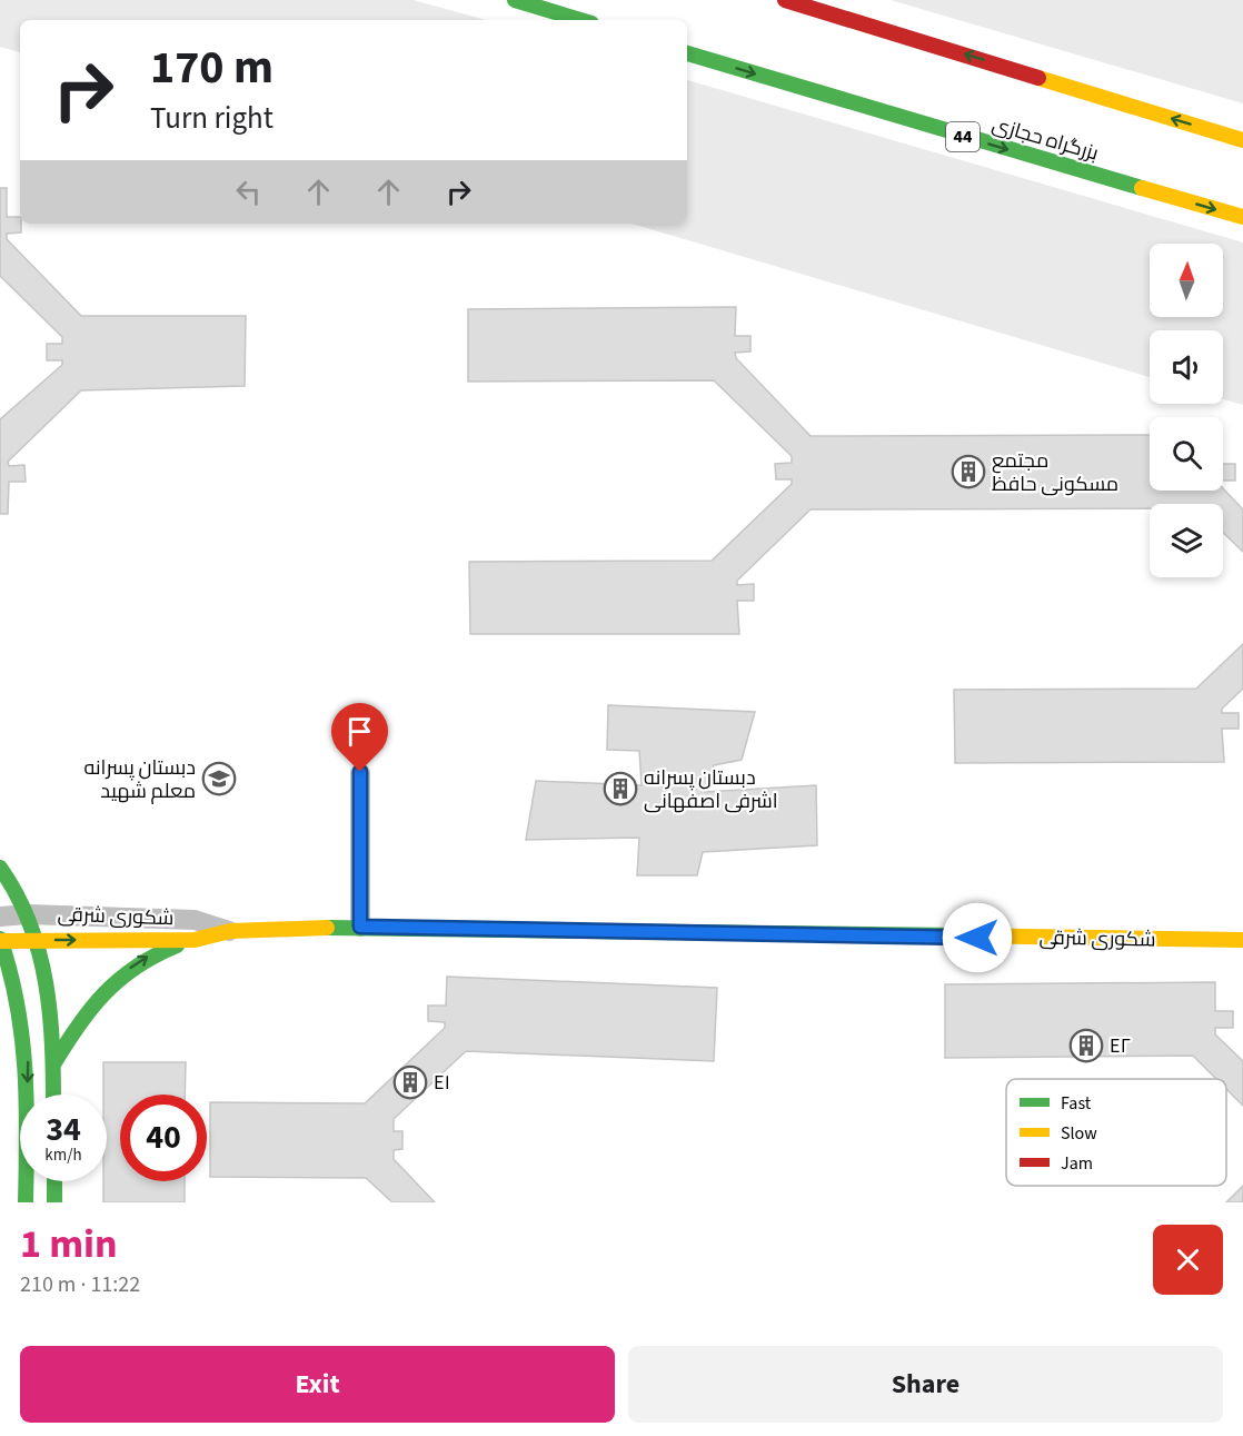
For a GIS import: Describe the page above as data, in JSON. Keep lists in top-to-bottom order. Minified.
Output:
{"streets":{"main road":["44","بزرگراه حجازی","شکوری شرقی"]},"places":{"building":["مجتمع مسکونی حافظ","دبستان پسرانه اشرفی اصفهانی","E۲","E۱"],"school or university":["دبستان پسرانه معلم شهید"]},"legend":["Fast","Slow","Jam"],"north":"top","page":{"turn":["170 m","Turn right"],"speed":"34 km/h","limit":"40","heading":["1 min","210 m · 11:22"],"buttons":["Exit","Share"]}}
